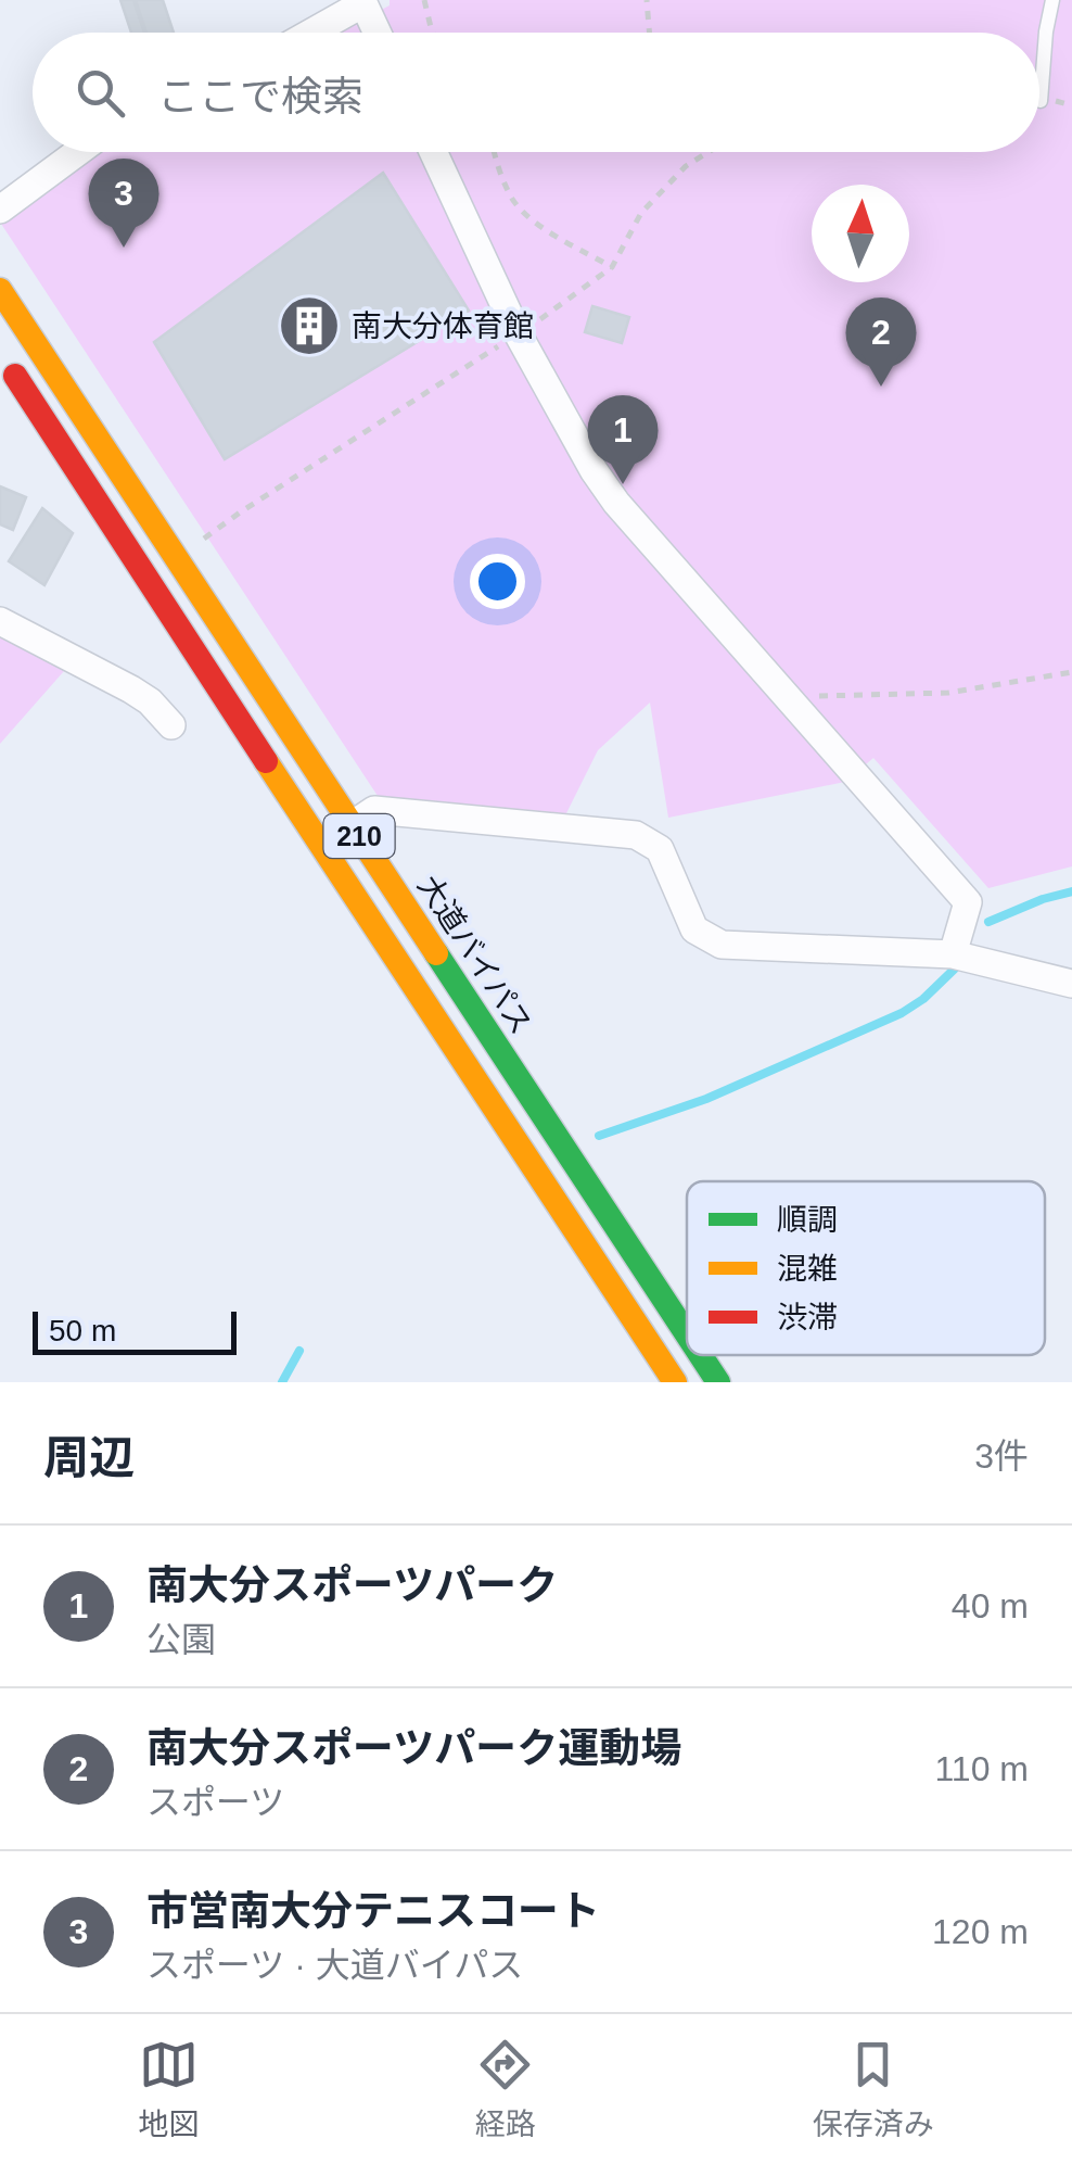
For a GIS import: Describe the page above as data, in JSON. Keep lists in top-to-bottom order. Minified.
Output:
{"streets":{"highway":["210","大道バイパス"]},"places":{"building":["南大分体育館"]},"legend":["順調","混雑","渋滞"],"scale_bar":"50 m","north":"top","page":{"search":"ここで検索","pins":["3","2","1"],"scale":"50 m","heading":["周辺","3件"],"list":[{"mark":"1","name":"南大分スポーツパーク","note":"公園","value":"40 m"},{"mark":"2","name":"南大分スポーツパーク運動場","note":"スポーツ","value":"110 m"},{"mark":"3","name":"市営南大分テニスコート","note":"スポーツ · 大道バイパス","value":"120 m"}],"nav":["地図","経路","保存済み"]}}
